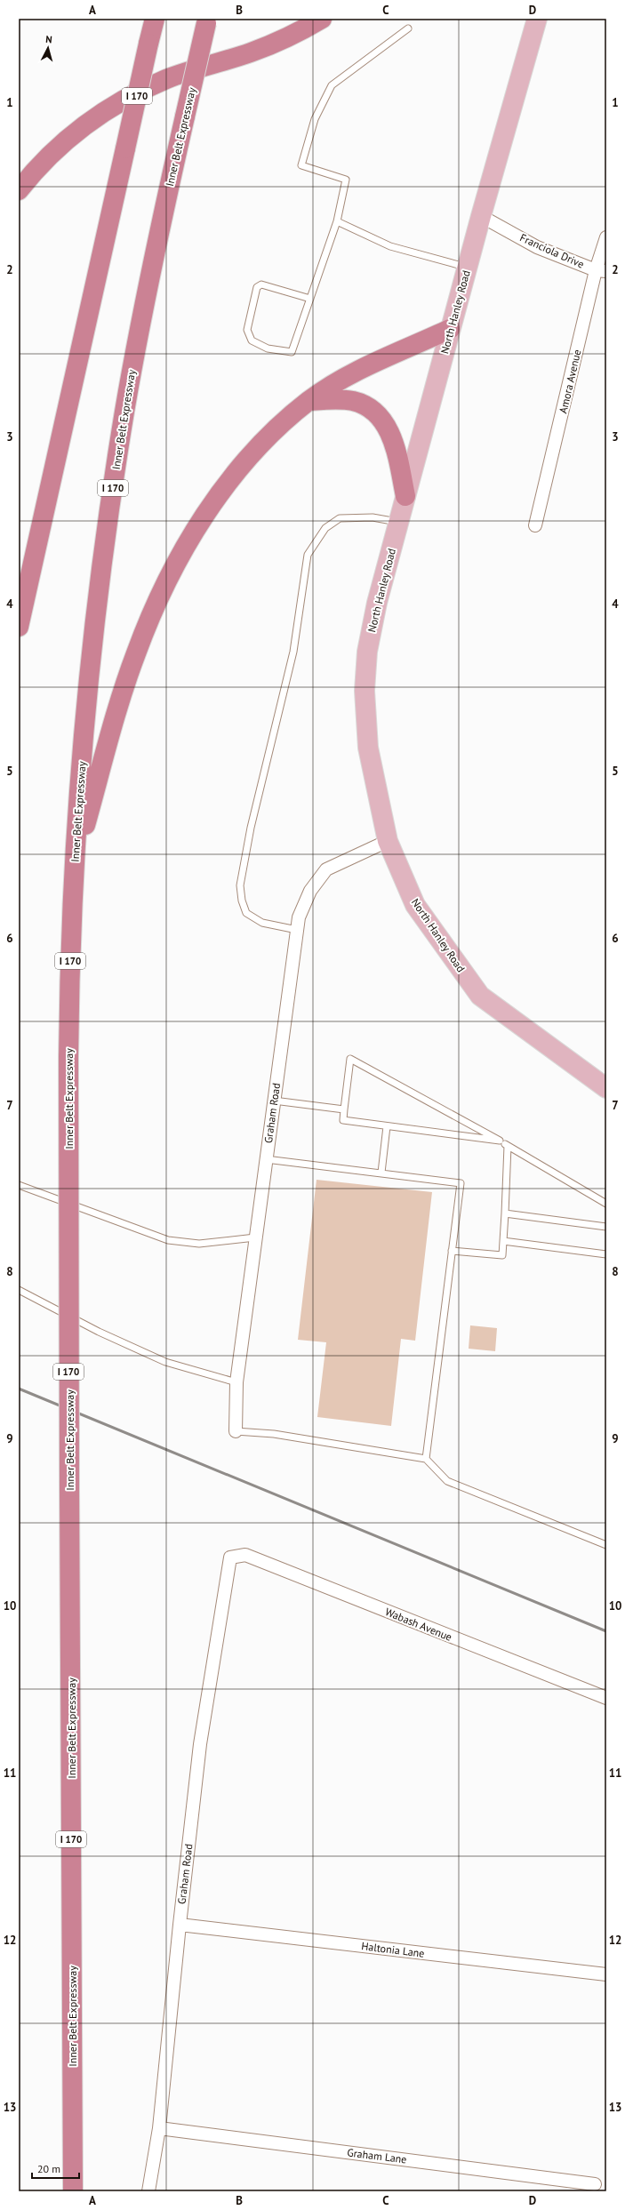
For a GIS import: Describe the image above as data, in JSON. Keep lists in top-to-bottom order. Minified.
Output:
{"streets":{"highway":["I 170","Inner Belt Expressway"],"main road":["North Hanley Road"],"street":["Franciola Drive","Amora Avenue","Graham Road","Wabash Avenue","Haltonia Lane","Graham Lane"]},"crossings":[["Franciola Drive","North Hanley Road"],["Franciola Drive","Amora Avenue"],["North Hanley Road","Graham Road"],["Graham Road","Wabash Avenue"],["Graham Road","Haltonia Lane"],["Graham Road","Graham Lane"]],"scale_bar":"20 m","north":"top","grid":{"columns":["A","B","C","D"],"rows":["1","2","3","4","5","6","7","8","9","10","11","12","13"]}}
